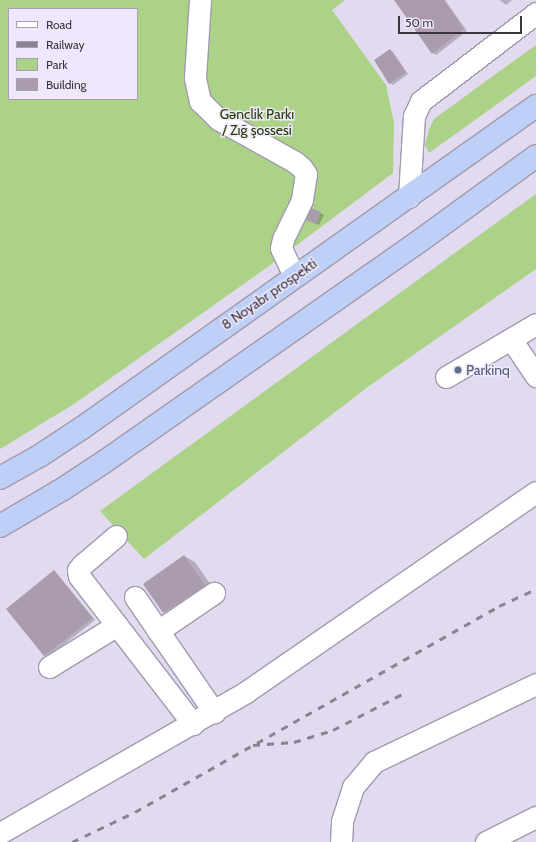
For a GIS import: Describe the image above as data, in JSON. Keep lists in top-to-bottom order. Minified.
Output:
{"streets":{"highway":["8 Noyabr prospekti"]},"parks":["Gənclik Parkı / Zığ şossesi"],"places":["Parkinq"],"legend":["Road","Railway","Park","Building"],"scale_bar":"50 m"}
